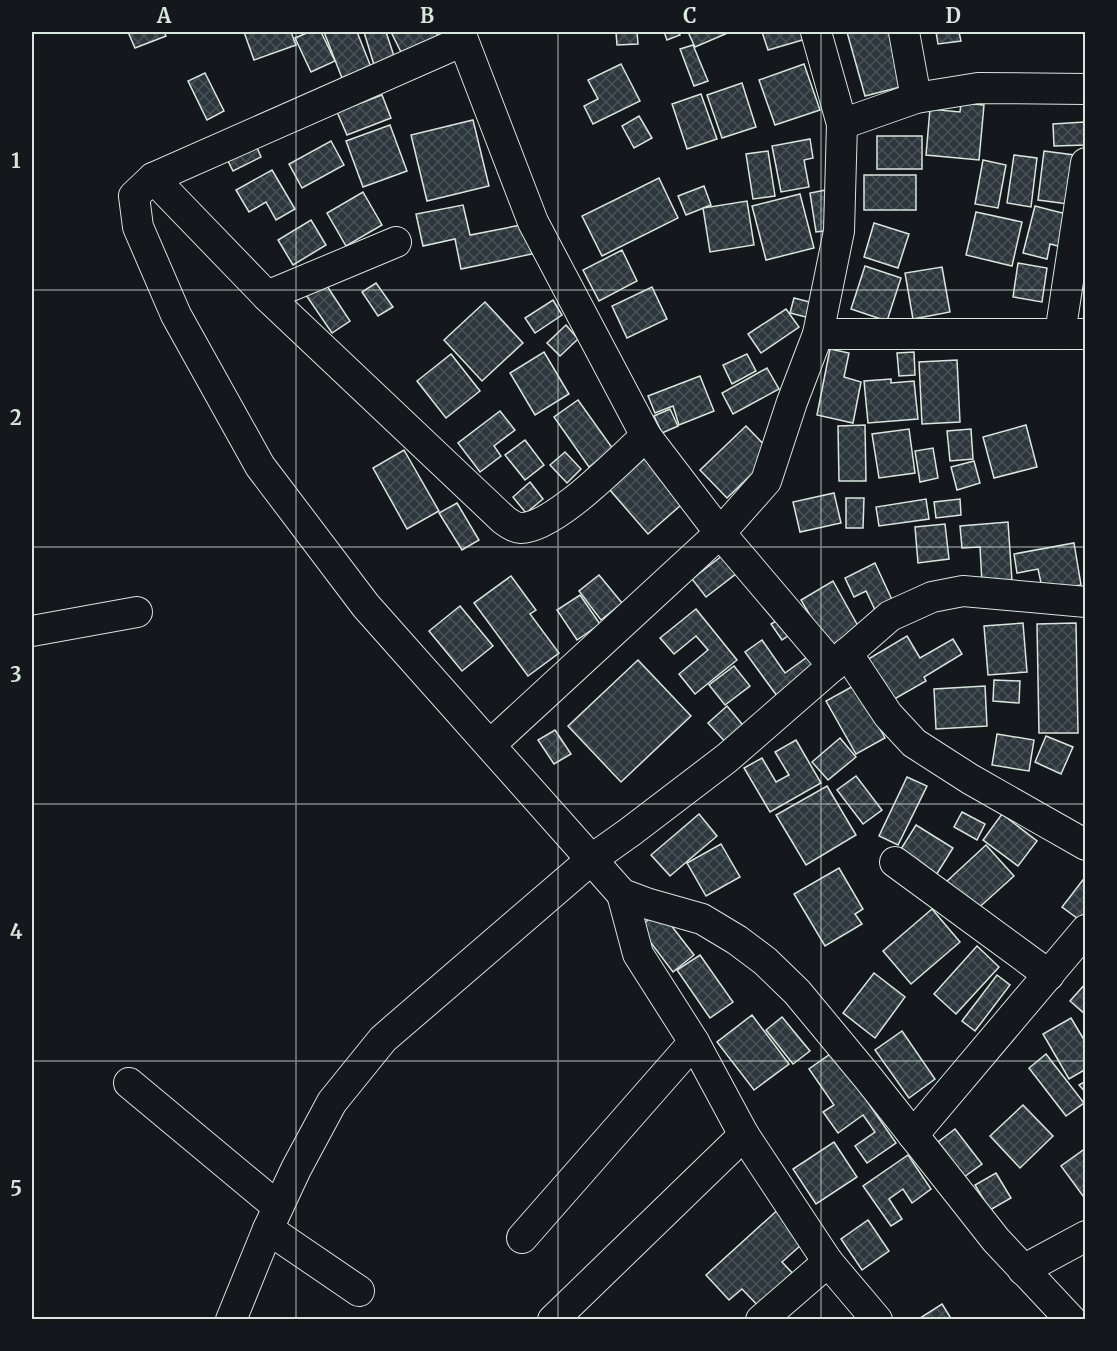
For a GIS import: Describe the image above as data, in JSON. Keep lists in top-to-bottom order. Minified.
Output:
{"grid":{"columns":["A","B","C","D"],"rows":["1","2","3","4","5"]}}
